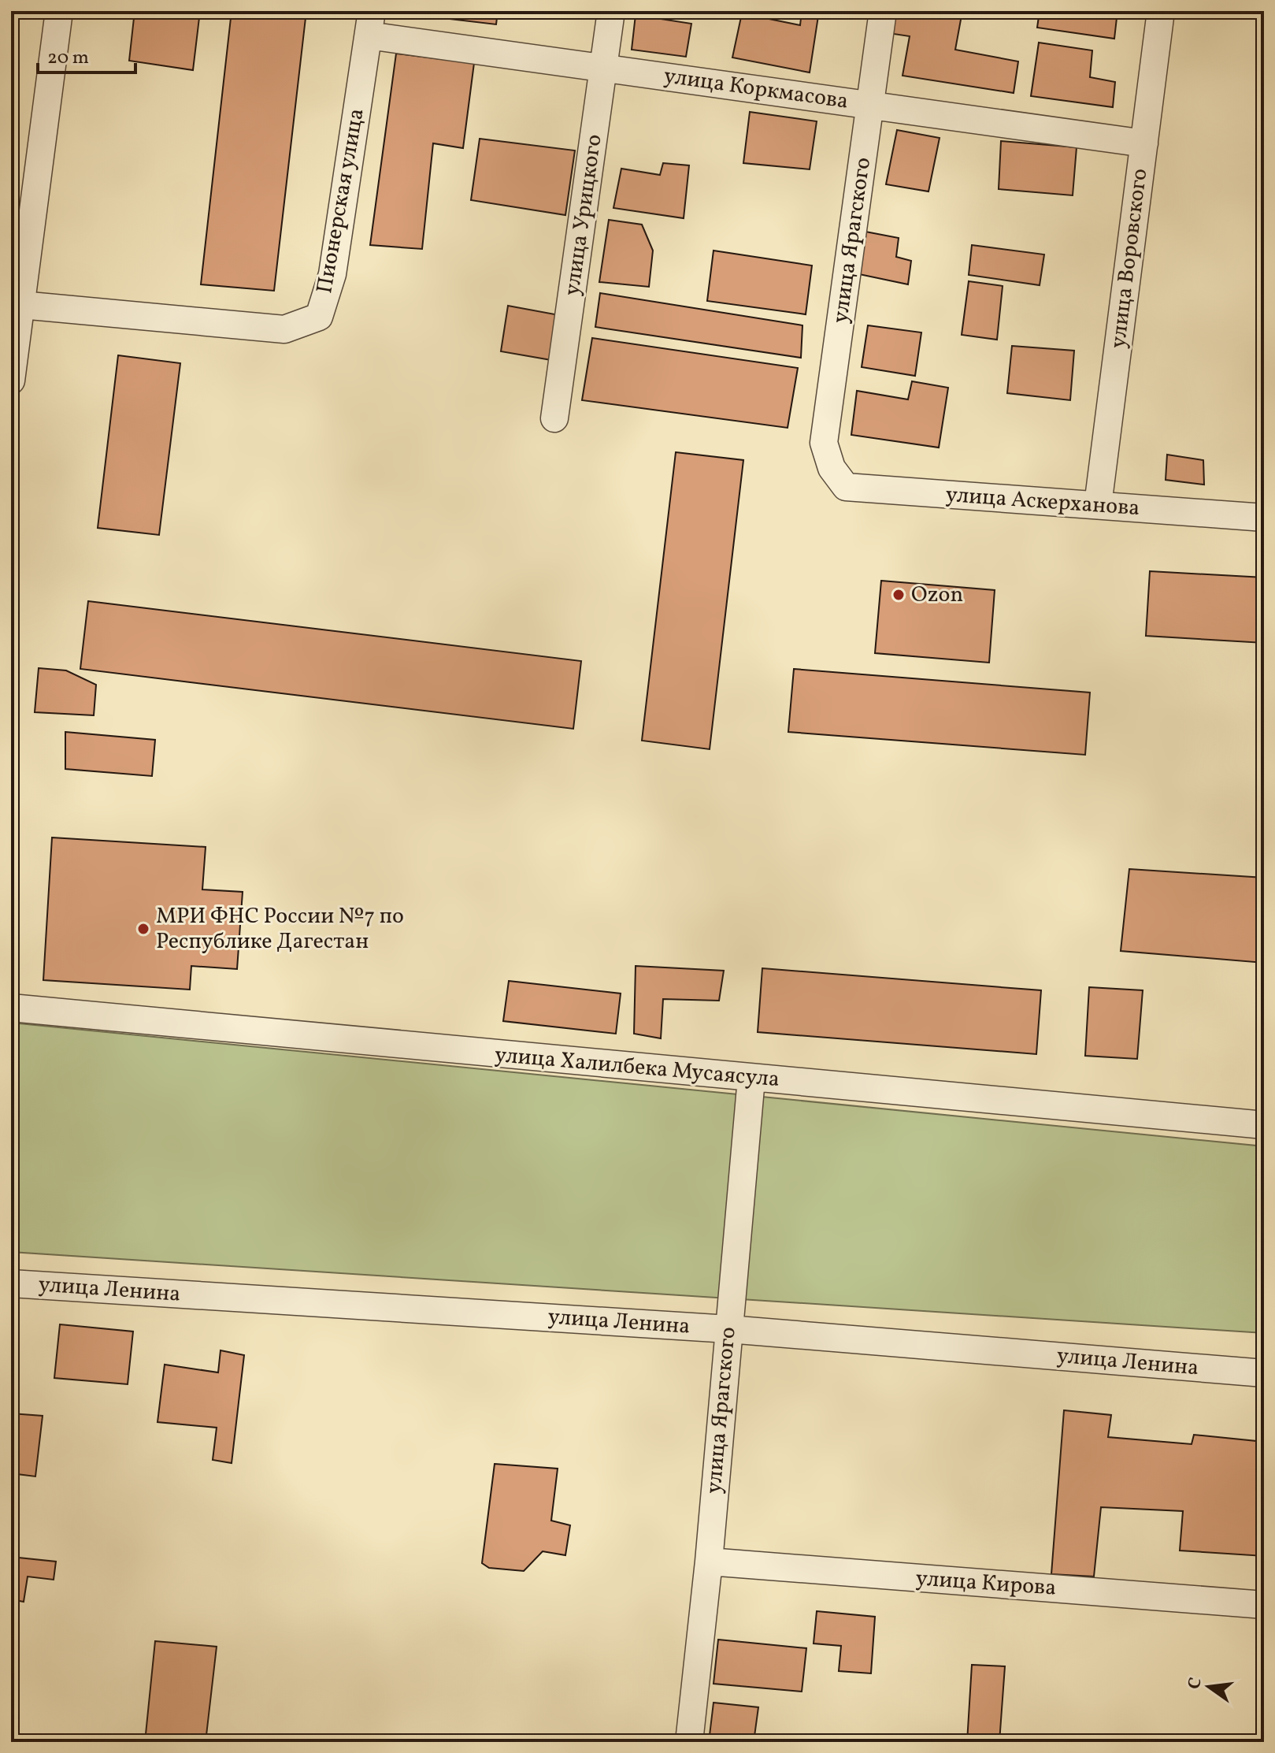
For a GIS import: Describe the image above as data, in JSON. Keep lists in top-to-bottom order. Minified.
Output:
{"streets":{"street":["улица Коркмасова","Пионерская улица","улица Урицкого","улица Ярагского","улица Воровского","улица Аскерханова","улица Халилбека Мусаясула","улица Ленина","улица Кирова"]},"crossings":[["улица Коркмасова","Пионерская улица"],["улица Коркмасова","улица Урицкого"],["улица Коркмасова","улица Ярагского"],["улица Коркмасова","улица Воровского"],["улица Ярагского","улица Аскерханова"],["улица Ярагского","улица Халилбека Мусаясула"],["улица Ярагского","улица Ленина"],["улица Ярагского","улица Кирова"],["улица Воровского","улица Аскерханова"]],"places":["Ozon","МРИ ФНС России №7 по Республике Дагестан"],"scale_bar":"20 m","north":"left"}
